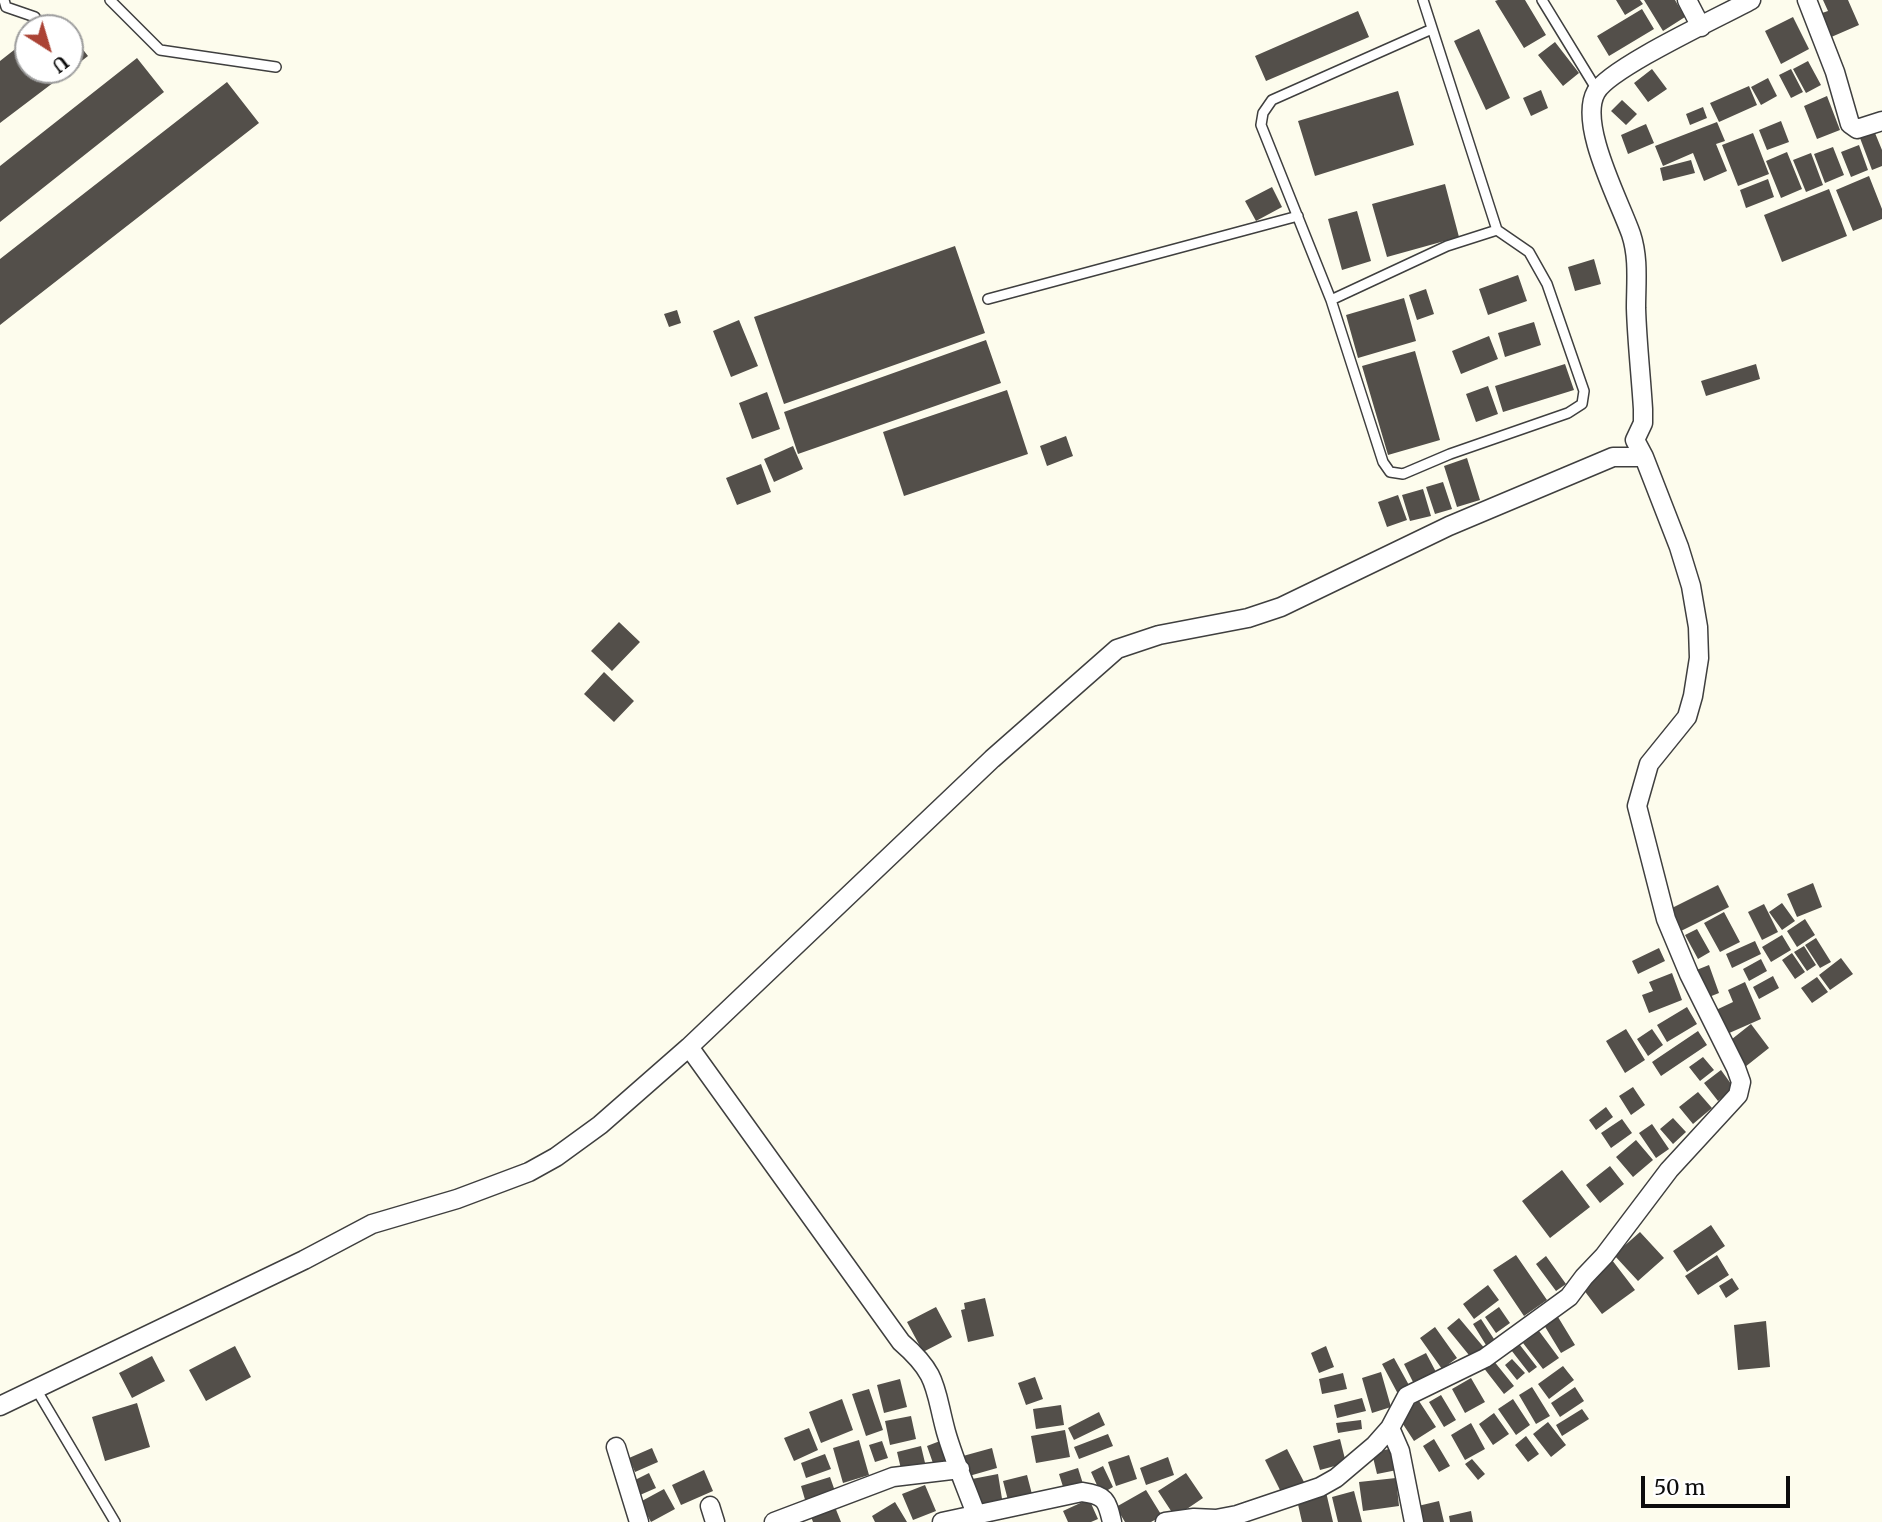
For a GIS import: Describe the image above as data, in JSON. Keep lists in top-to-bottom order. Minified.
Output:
{"scale_bar":"50 m","north":"bottom right"}
